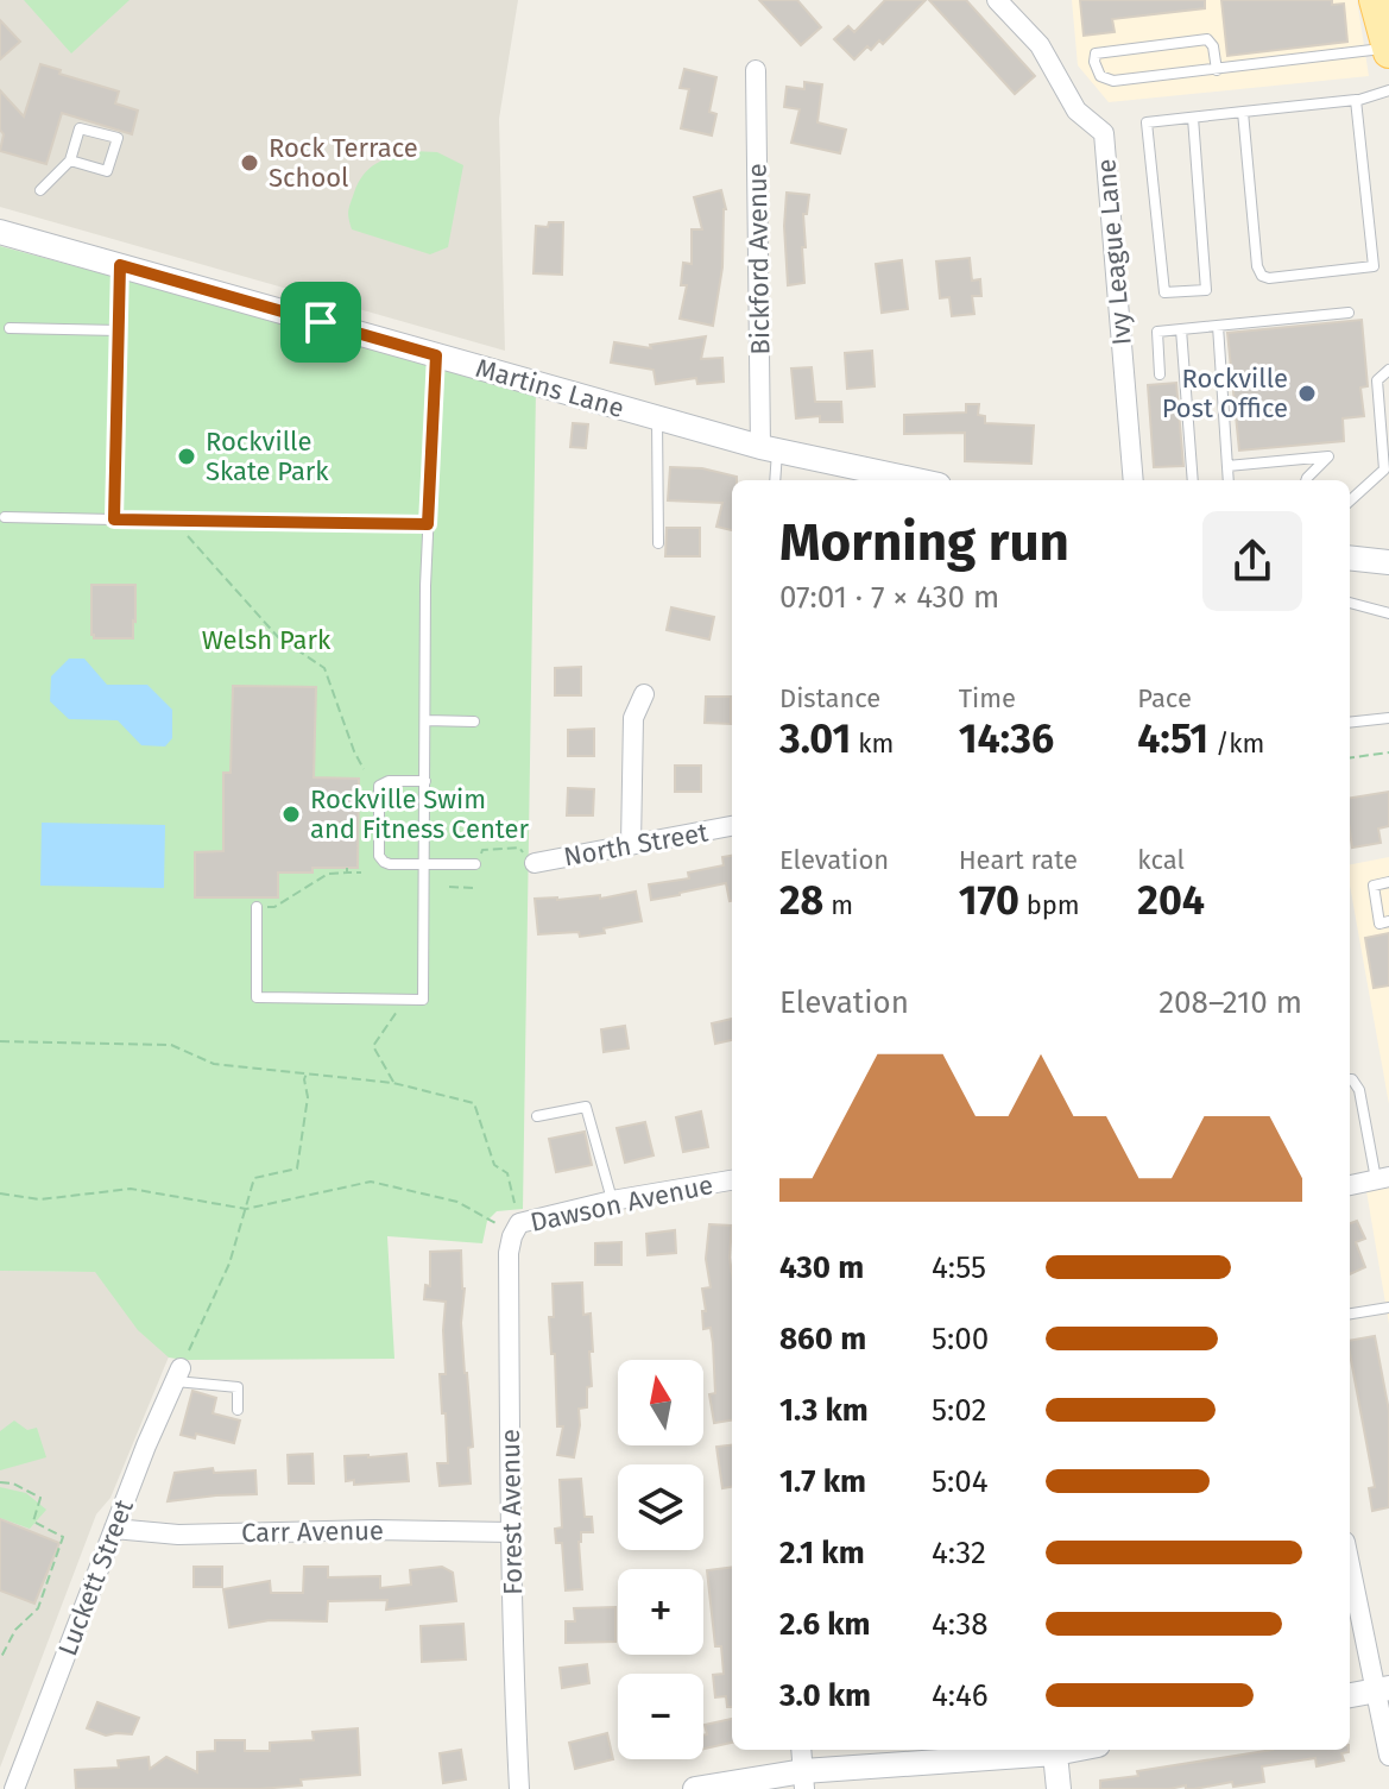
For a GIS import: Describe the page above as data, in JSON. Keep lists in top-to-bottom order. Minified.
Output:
{"streets":{"street":["Ivy League Lane","Bickford Avenue","Martins Lane","North Street","Dawson Avenue","Forest Avenue","Carr Avenue","Luckett Street"]},"crossings":[["Bickford Avenue","Martins Lane"],["Dawson Avenue","Forest Avenue"],["Forest Avenue","Carr Avenue"],["Carr Avenue","Luckett Street"]],"parks":["Welsh Park"],"places":["Rock Terrace School","Rockville Post Office","Rockville Skate Park","Rockville Swim and Fitness Center"],"north":"top","page":{"heading":["Morning run","07:01 · 7 × 430 m"],"stats":[["Distance","3.01 km"],["Time","14:36"],["Pace","4:51 /km"],["Elevation","28 m"],["Heart rate","170 bpm"],["kcal","204"]],"chart":["Elevation","208–210 m"],"list":[{"name":"430 m","note":"4:55"},{"name":"860 m","note":"5:00"},{"name":"1.3 km","note":"5:02"},{"name":"1.7 km","note":"5:04"},{"name":"2.1 km","note":"4:32"},{"name":"2.6 km","note":"4:38"},{"name":"3.0 km","note":"4:46"}],"map_buttons":["+","−"]}}
